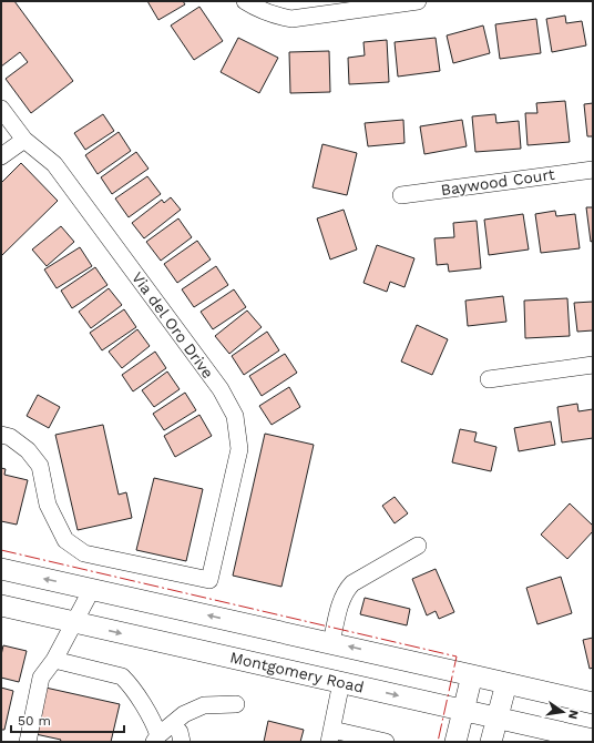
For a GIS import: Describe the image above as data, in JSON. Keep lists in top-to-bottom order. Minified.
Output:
{"streets":{"main road":["Montgomery Road"],"street":["Baywood Court","Via del Oro Drive"]},"scale_bar":"50 m","north":"right"}
